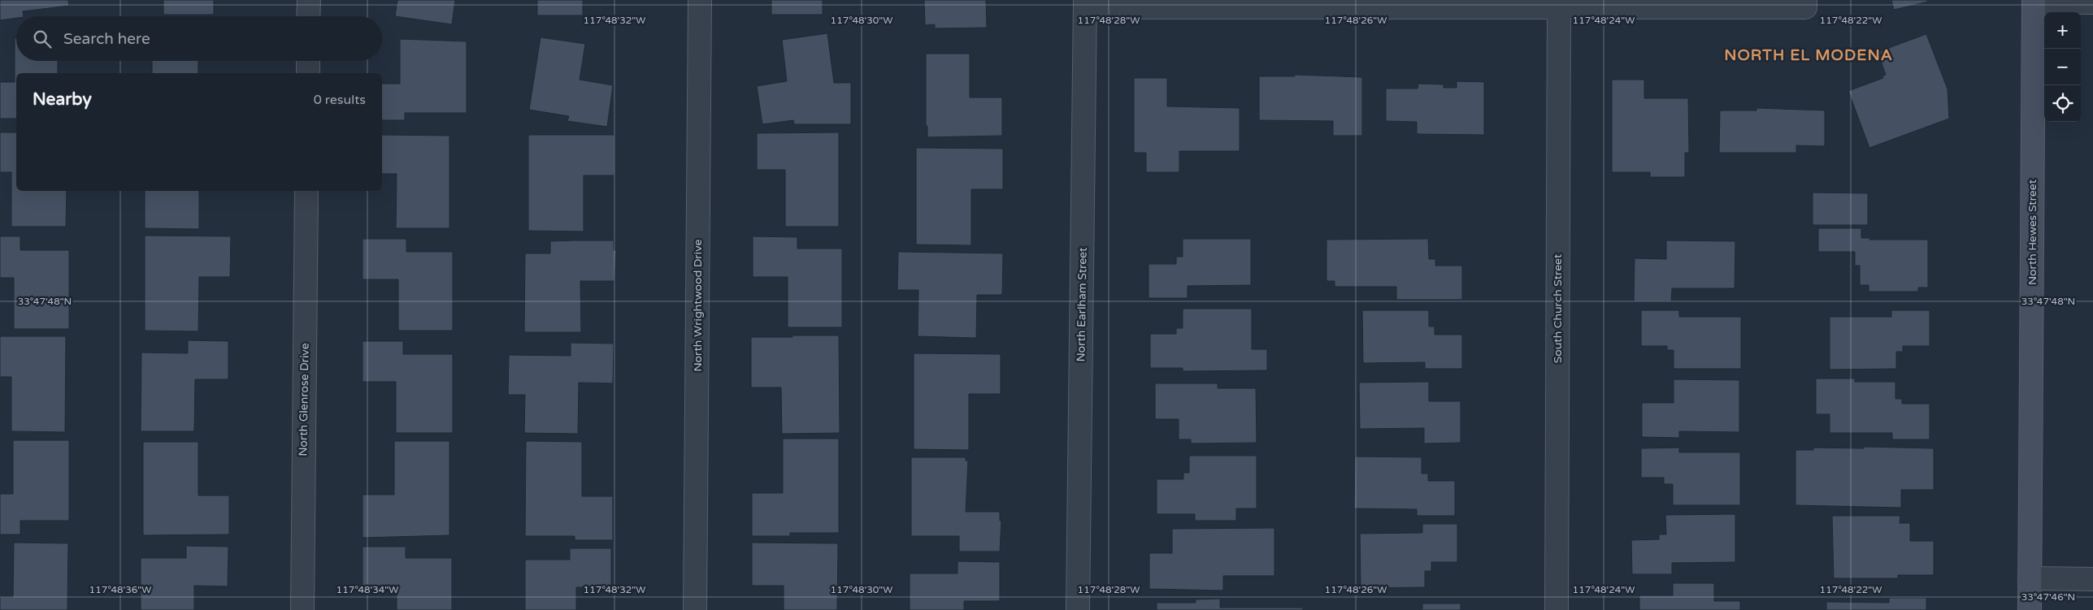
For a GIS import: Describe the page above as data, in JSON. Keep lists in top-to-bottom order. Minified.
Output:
{"streets":{"main road":["North Hewes Street"],"street":["North Earlham Street","North Wrightwood Drive","South Church Street","North Glenrose Drive"]},"districts":["NORTH EL MODENA"],"page":{"map_buttons":["+","−"],"search":"Search here","heading":["Nearby","0 results"]},"coordinates":["117°48'32\"W","117°48'30\"W","117°48'28\"W","117°48'26\"W","117°48'24\"W","117°48'22\"W","33°47'48\"N","117°48'36\"W","117°48'34\"W","33°47'46\"N"]}
